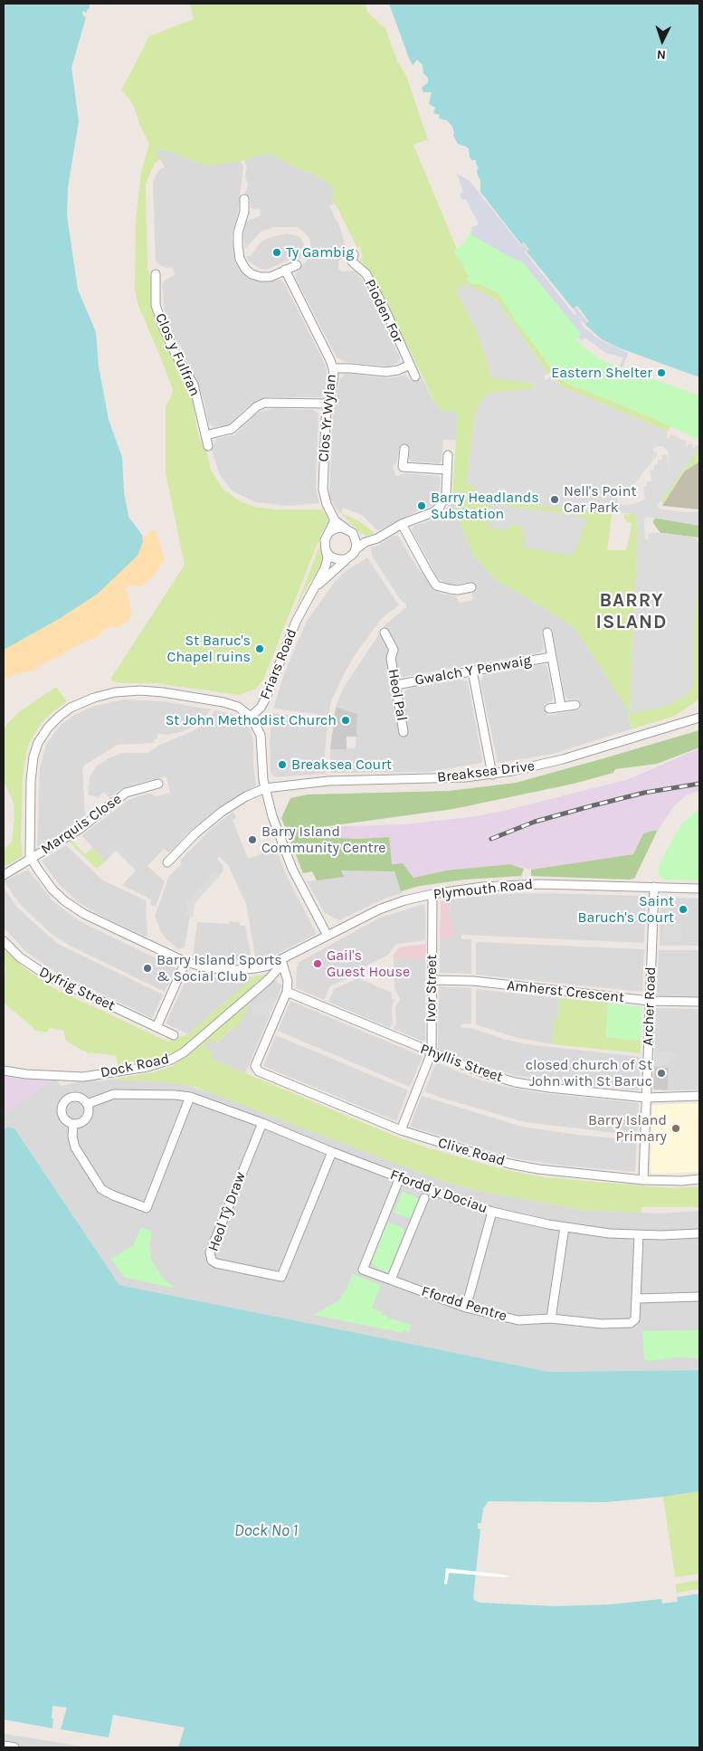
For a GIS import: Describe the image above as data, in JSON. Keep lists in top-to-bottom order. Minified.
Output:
{"streets":{"street":["Pioden For","Clos y Fulfran","Clos Yr Wylan","Friars Road","Gwalch Y Penwaig","Heol Pal","Breaksea Drive","Marquis Close","Plymouth Road","Ivor Street","Dyfrig Street","Amherst Crescent","Archer Road","Phyllis Street","Dock Road","Clive Road","Ffordd y Dociau","Heol Tŷ Draw","Ffordd Pentre"]},"crossings":[["Clos Yr Wylan","Friars Road"],["Friars Road","Breaksea Drive"],["Friars Road","Plymouth Road"],["Gwalch Y Penwaig","Heol Pal"],["Marquis Close","Plymouth Road"],["Plymouth Road","Ivor Street"],["Plymouth Road","Archer Road"],["Plymouth Road","Dock Road"],["Ivor Street","Amherst Crescent"],["Ivor Street","Phyllis Street"],["Ivor Street","Clive Road"],["Amherst Crescent","Archer Road"],["Archer Road","Phyllis Street"],["Archer Road","Clive Road"],["Phyllis Street","Clive Road"],["Ffordd y Dociau","Heol Tŷ Draw"],["Ffordd y Dociau","Ffordd Pentre"]],"districts":["BARRY ISLAND"],"water":["Dock Nº 1"],"places":["Ty Gambig","Eastern Shelter","Nell's Point Car Park","Barry Headlands Substation","St Baruc's Chapel ruins","St John Methodist Church","Breaksea Court","Barry Island Community Centre","Saint Baruch's Court","Gail's Guest House","Barry Island Sports & Social Club","closed church of St John with St Baruc","Barry Island Primary"],"north":"bottom"}
